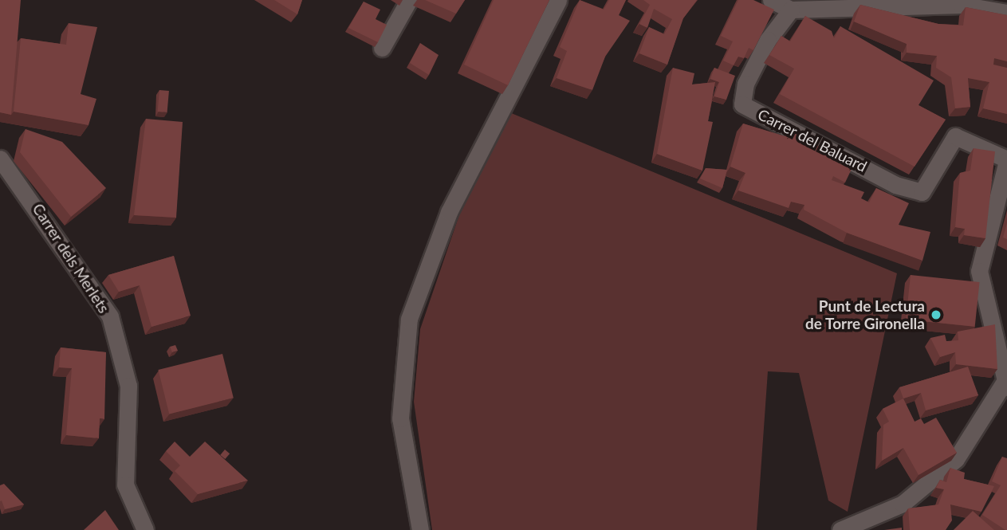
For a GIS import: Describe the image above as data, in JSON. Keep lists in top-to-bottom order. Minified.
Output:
{"streets":{"street":["Carrer del Baluard","Carrer dels Merlets"]},"places":["Punt de Lectura de Torre Gironella"]}
